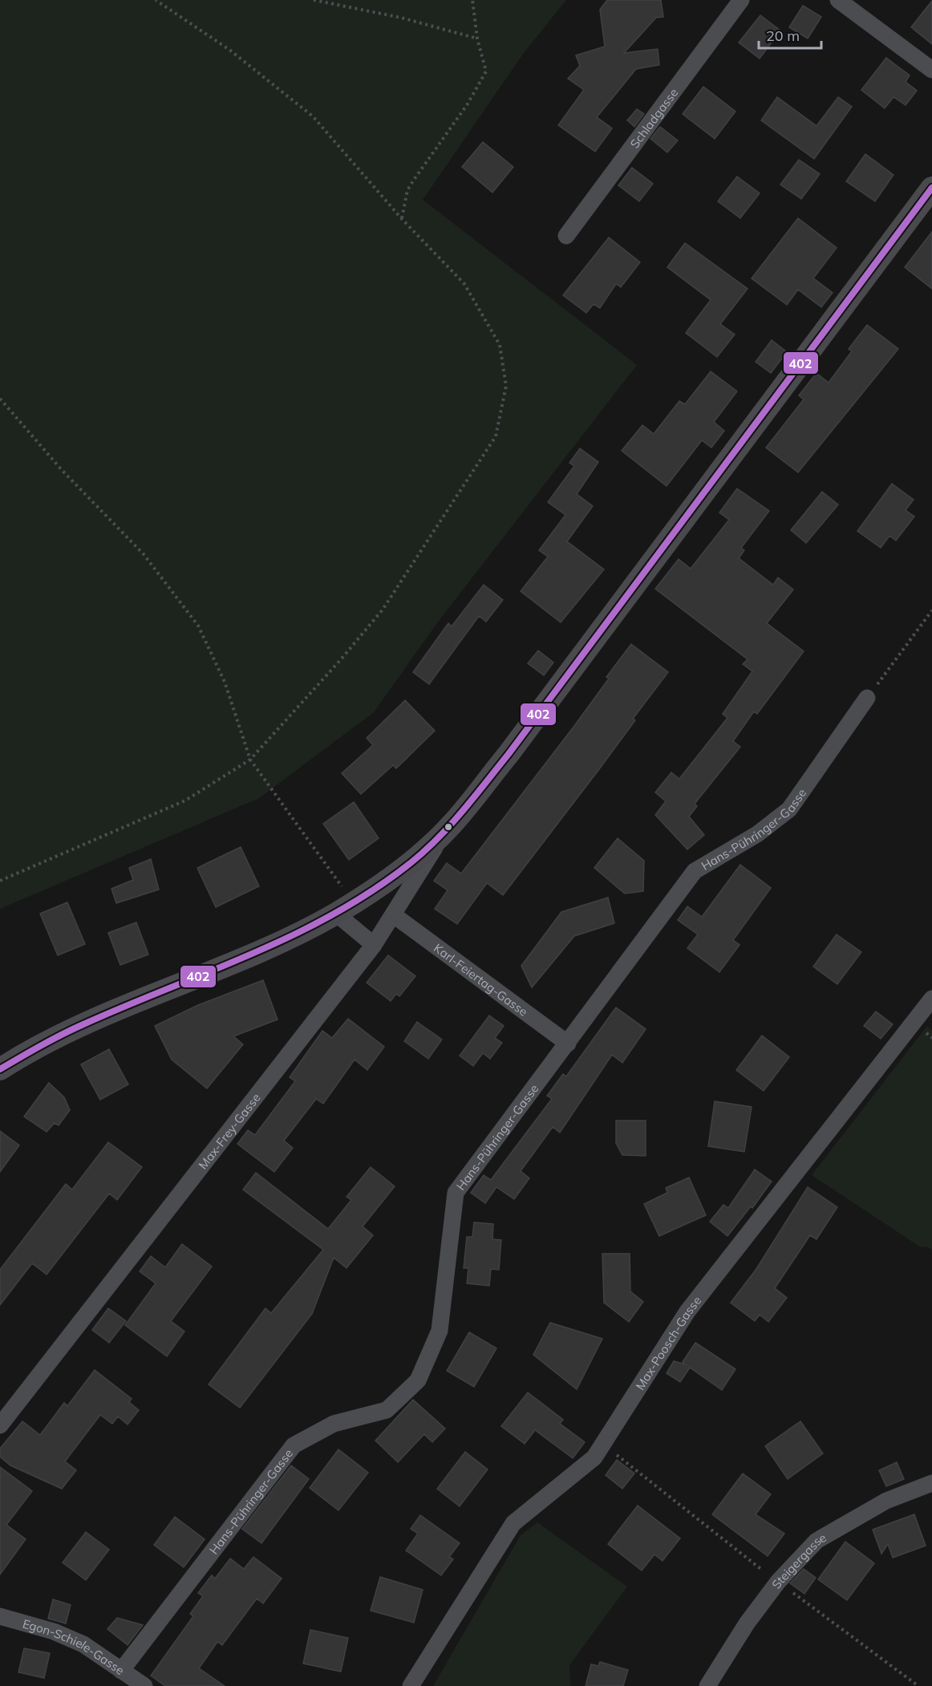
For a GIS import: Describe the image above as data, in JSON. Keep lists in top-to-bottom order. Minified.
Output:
{"streets":{"street":["Schladgasse","Hans-Pühringer-Gasse","Karl-Feiertag-Gasse","Max-Frey-Gasse","Max-Poosch-Gasse","Steigergasse","Egon-Schiele-Gasse"]},"crossings":[["Hans-Pühringer-Gasse","Karl-Feiertag-Gasse"],["Hans-Pühringer-Gasse","Egon-Schiele-Gasse"],["Karl-Feiertag-Gasse","Max-Frey-Gasse"]],"lines":["transit line 402"],"scale_bar":"20 m"}
